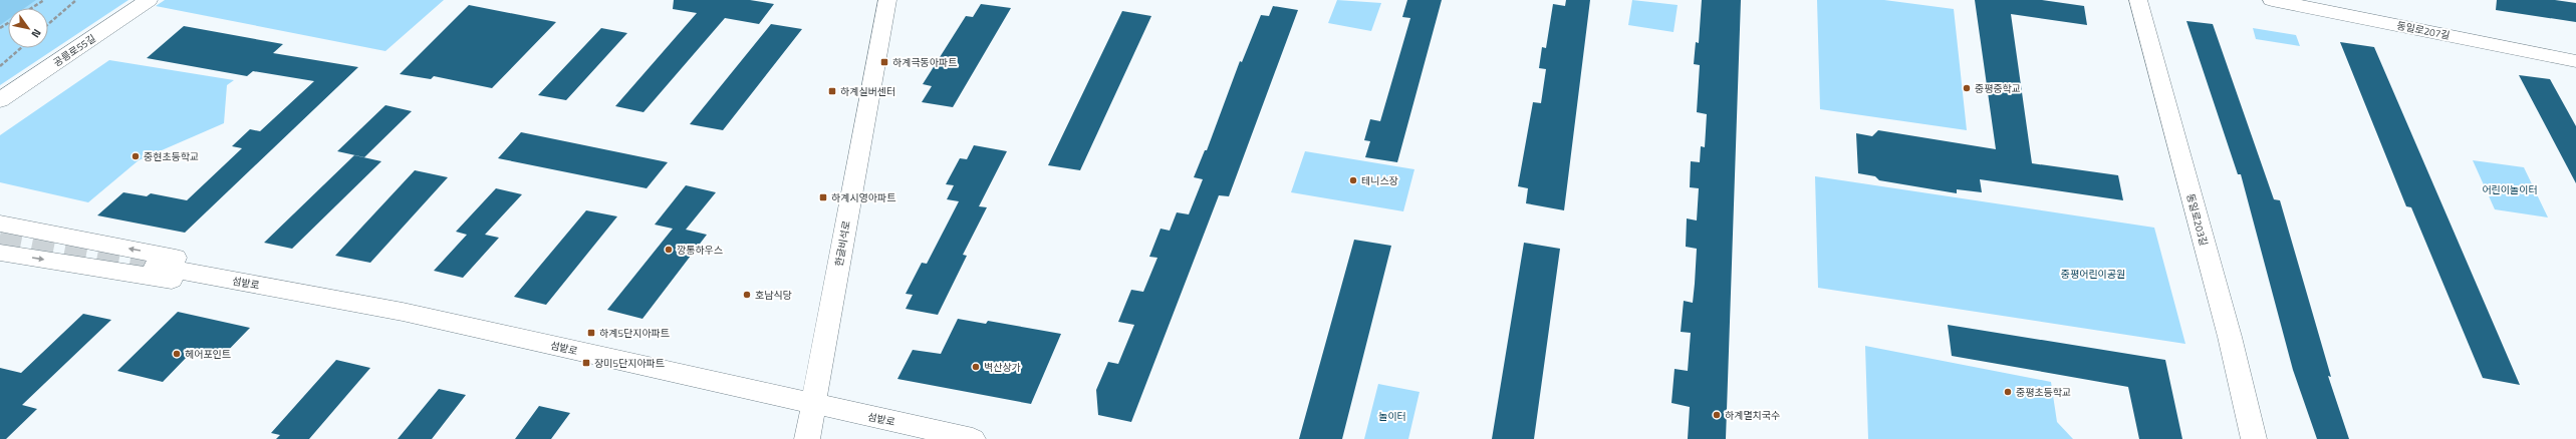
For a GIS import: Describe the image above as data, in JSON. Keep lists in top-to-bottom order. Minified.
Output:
{"streets":{"main road":["동일로207길","공릉로55길","동일로203길","한글비석로","섬밭로"]},"crossings":[["한글비석로","섬밭로"]],"parks":["어린이놀이터","중평어린이공원","놀이터"],"places":{"transit":["하계극동아파트","하계실버센터","하계시영아파트","하계5단지아파트","장미5단지아파트"],"other":["중평중학교","중현초등학교","테니스장","깡통하우스","호남식당","헤어포인트","벽산상가","중평초등학교","하계멸치국수"]},"north":"bottom right"}
